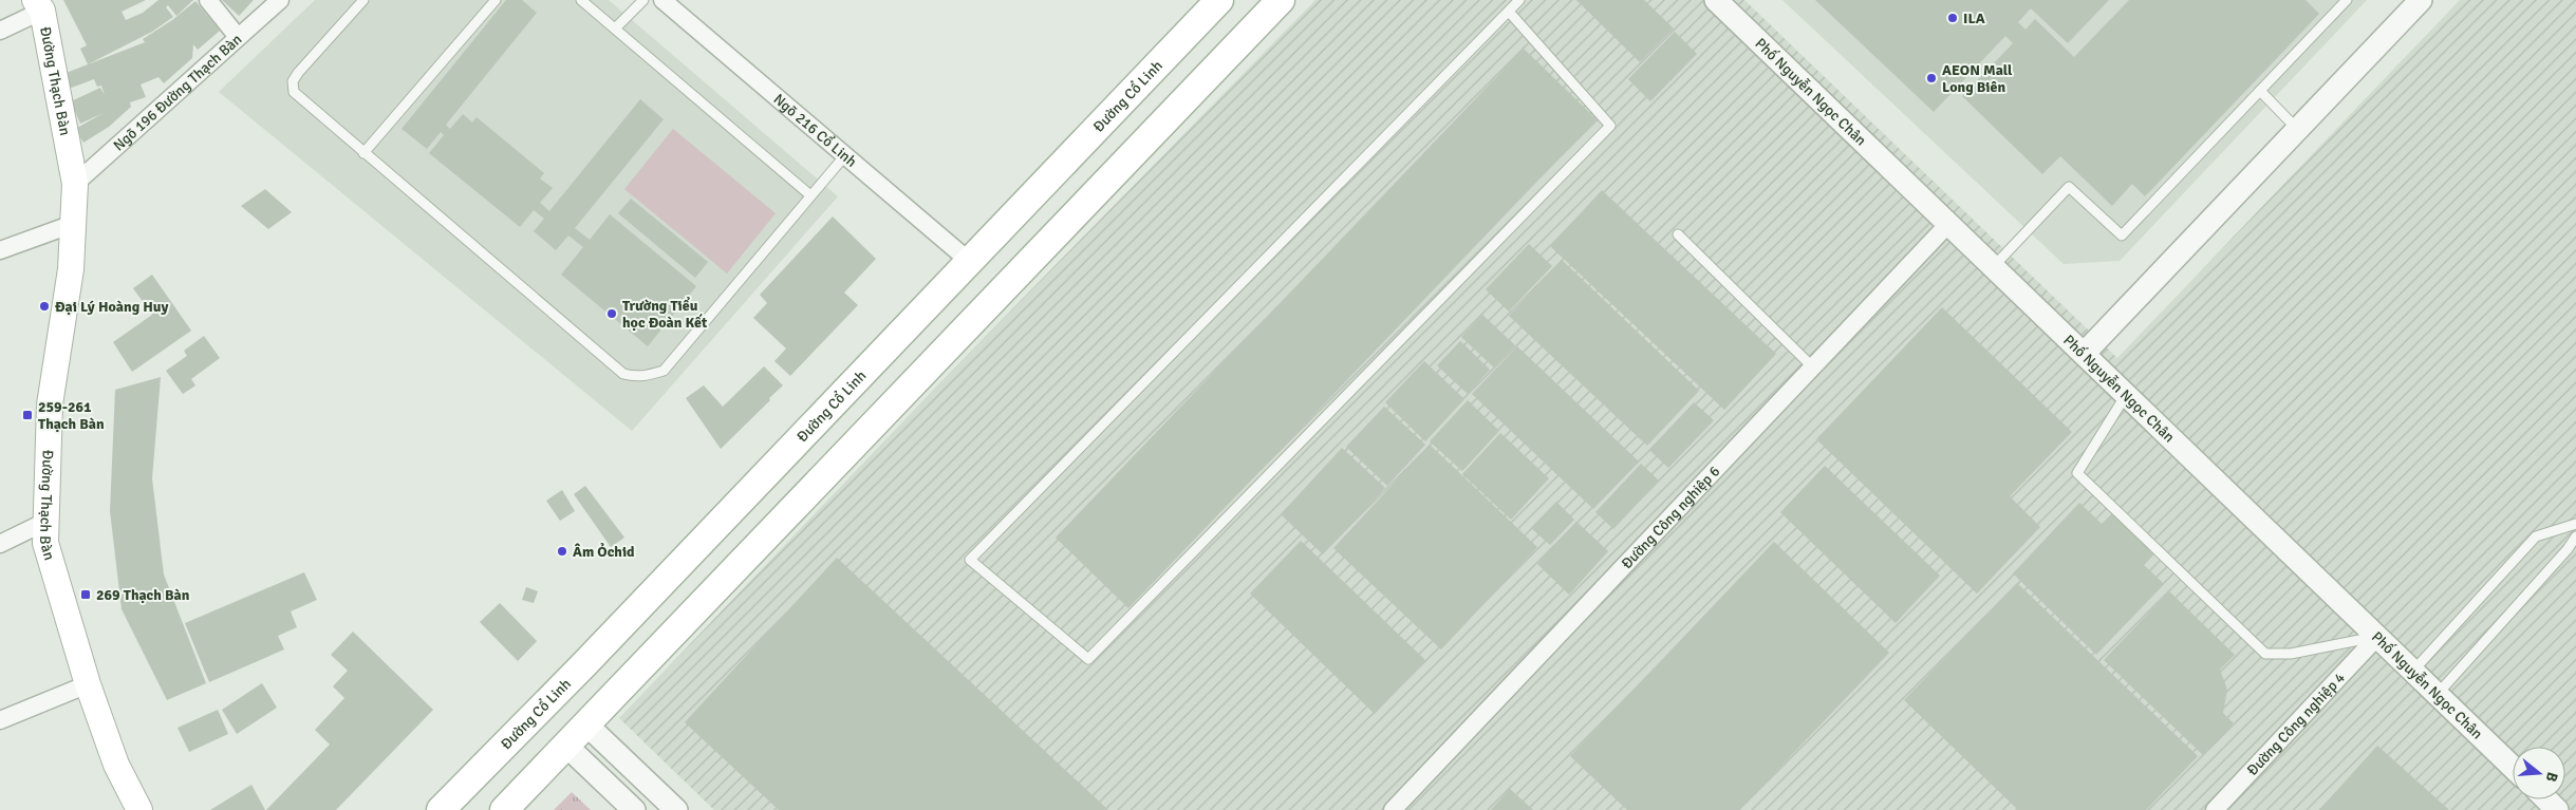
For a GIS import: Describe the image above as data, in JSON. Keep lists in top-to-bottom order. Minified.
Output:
{"streets":{"main road":["Đường Thạch Bàn","Đường Cổ Linh"],"street":["Ngõ 196 Đường Thạch Bàn","Phố Nguyễn Ngọc Chân","Ngõ 216 Cổ Linh","Đường Công nghiệp 6","Đường Công nghiệp 4"]},"crossings":[["Đường Thạch Bàn","Ngõ 196 Đường Thạch Bàn"],["Phố Nguyễn Ngọc Chân","Đường Công nghiệp 6"],["Phố Nguyễn Ngọc Chân","Đường Công nghiệp 4"],["Đường Cổ Linh","Ngõ 216 Cổ Linh"]],"places":{"other":["ILA","AEON Mall Long Biên","Đại Lý Hoàng Huy","Trường Tiểu học Đoàn Kết","Âm Ỏchid"],"transit":["259-261 Thạch Bàn","269 Thạch Bàn"]},"north":"right"}
